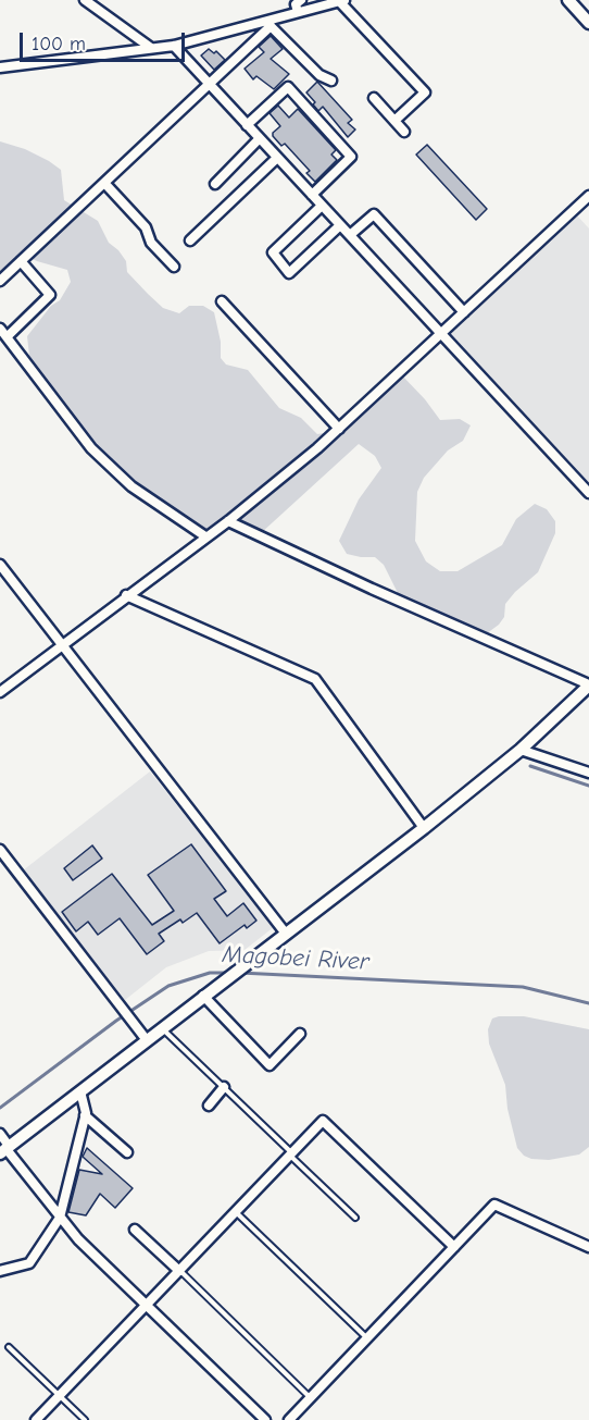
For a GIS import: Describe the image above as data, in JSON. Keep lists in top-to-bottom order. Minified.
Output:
{"water":["Magobei River"],"scale_bar":"100 m"}
